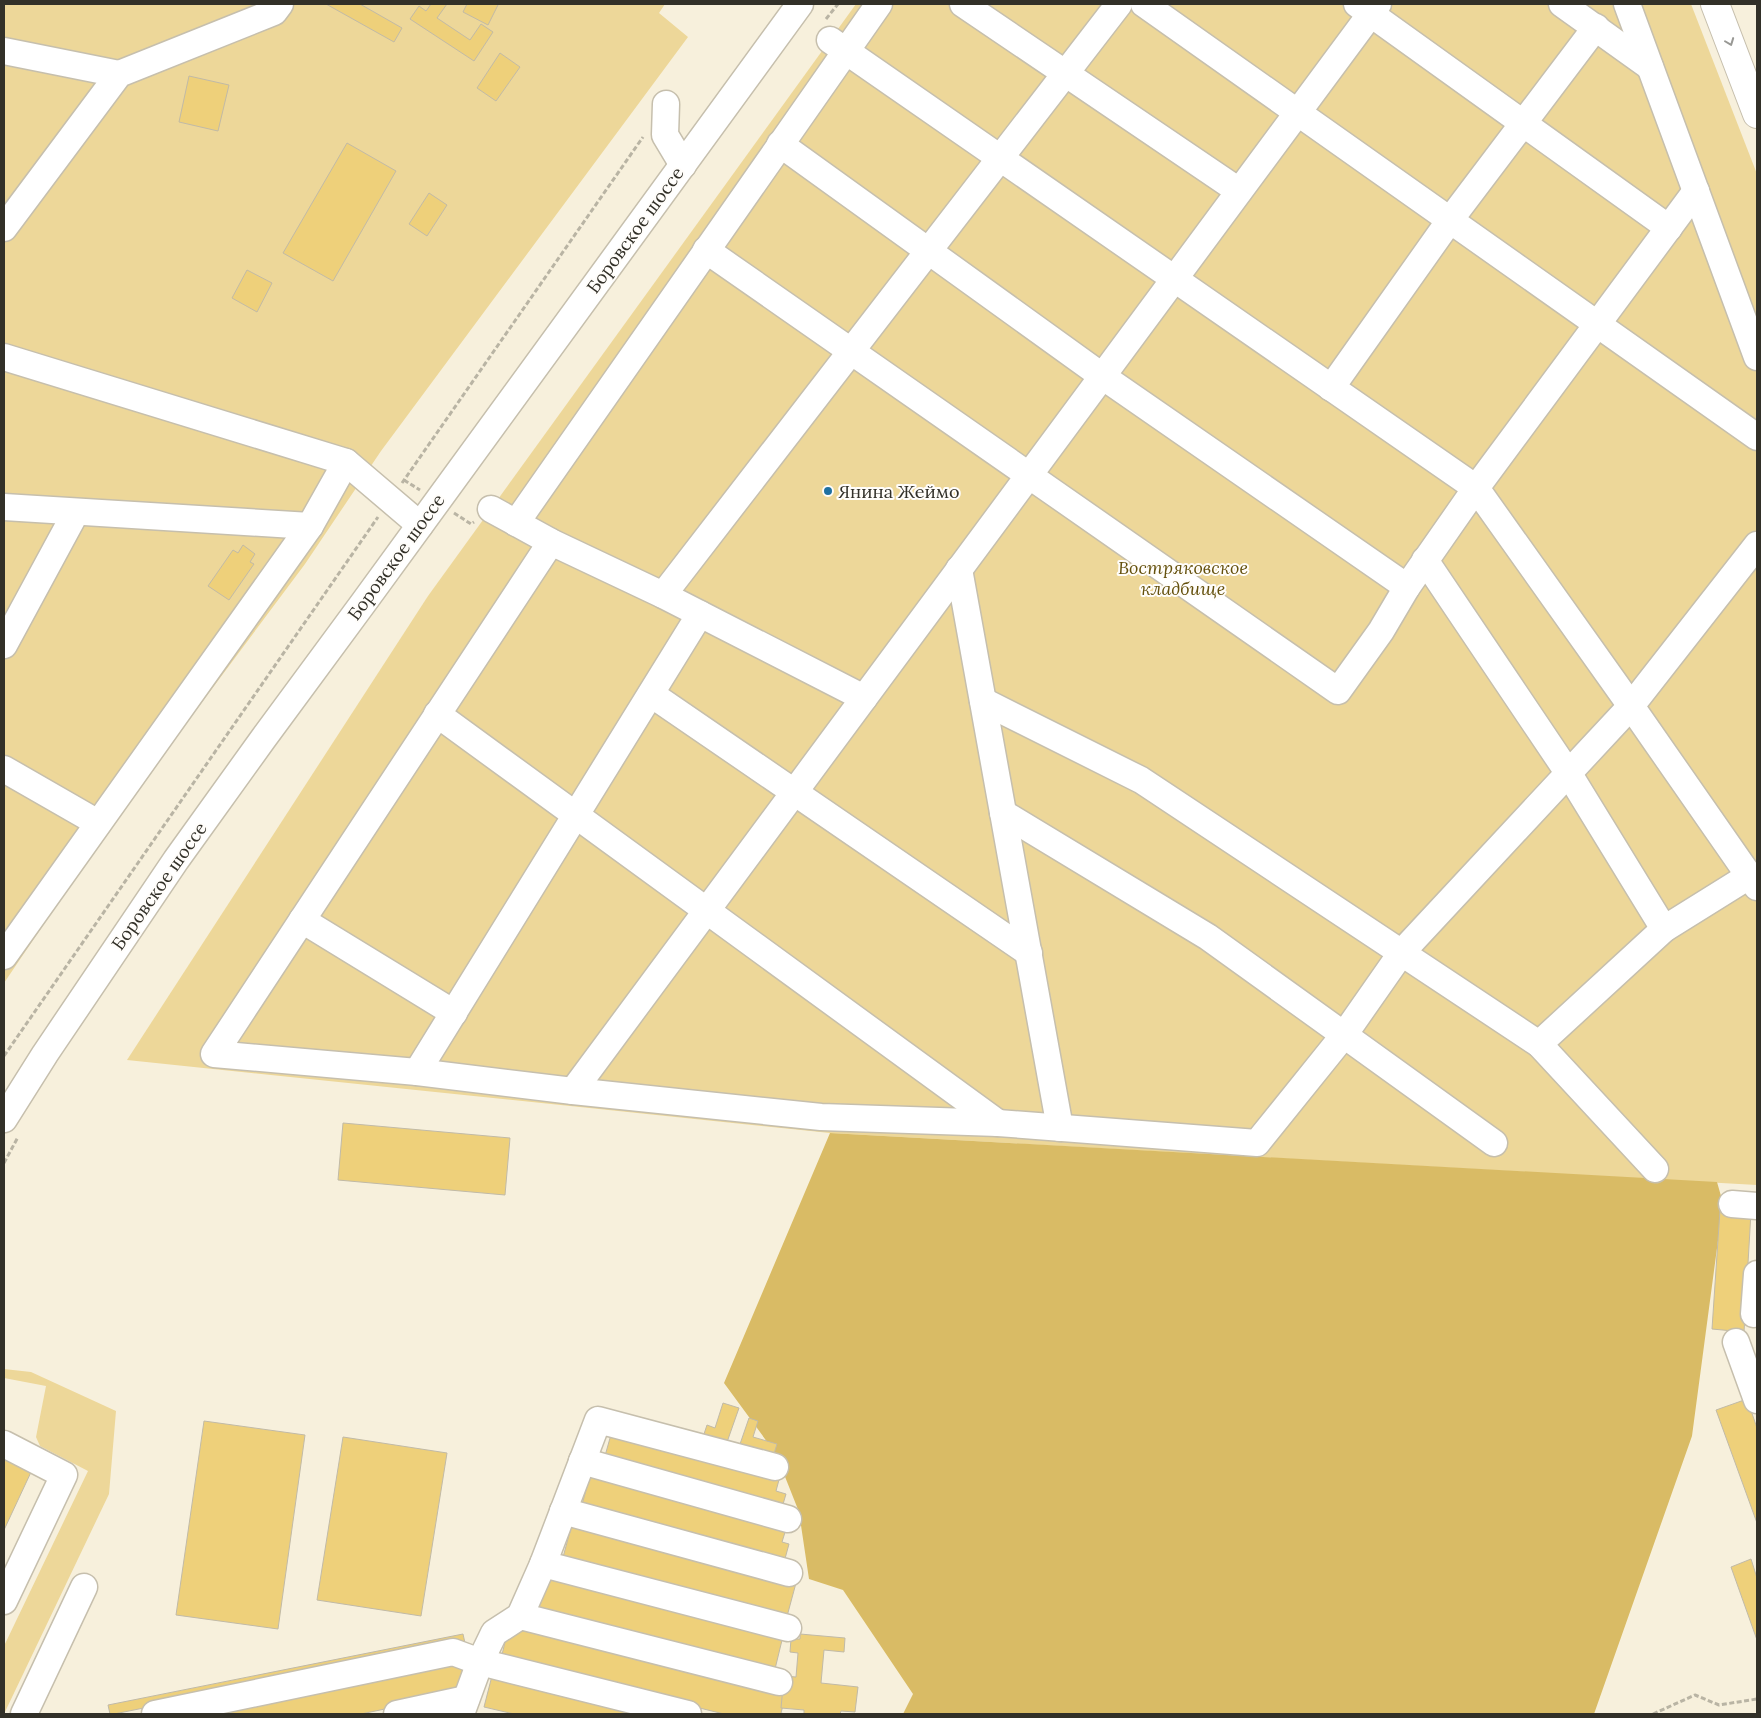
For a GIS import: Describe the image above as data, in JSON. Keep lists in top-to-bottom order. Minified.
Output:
{"streets":{"street":["Боровское шоссе"]},"parks":["Востряковское кладбище"],"places":["Янина Жеймо"]}
